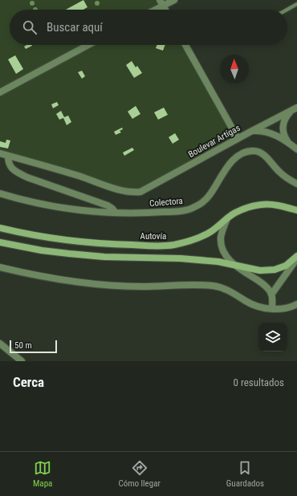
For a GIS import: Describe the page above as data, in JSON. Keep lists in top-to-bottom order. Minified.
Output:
{"streets":{"street":["Boulevar Artígas","Colectora","Autovía"]},"scale_bar":"50 m","north":"top","page":{"search":"Buscar aquí","scale":"50 m","heading":["Cerca","0 resultados"],"nav":["Mapa","Cómo llegar","Guardados"]}}
